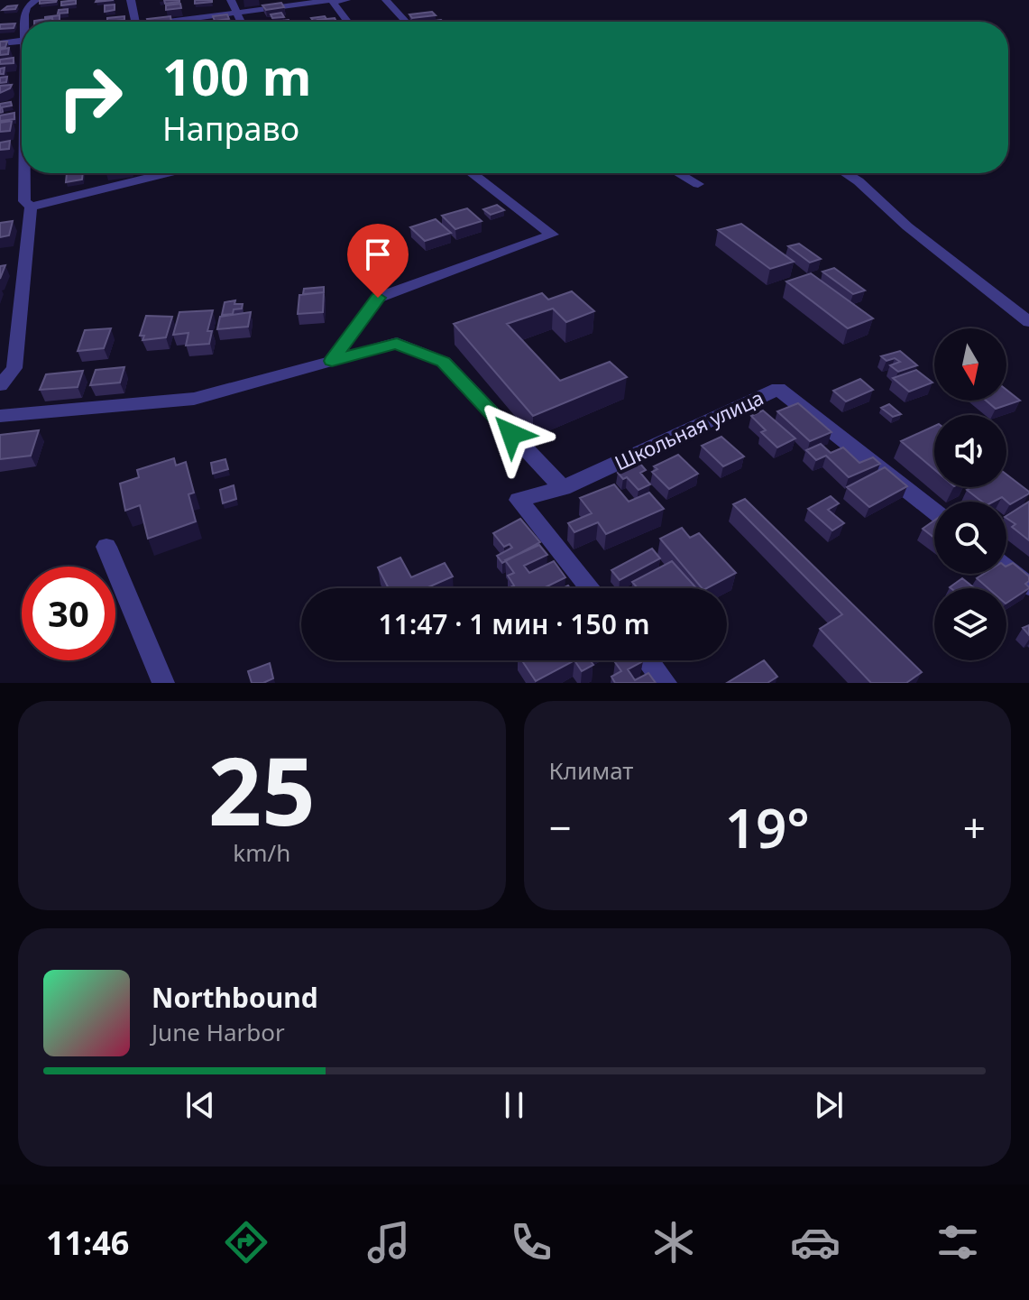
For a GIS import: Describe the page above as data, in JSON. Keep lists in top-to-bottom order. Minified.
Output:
{"streets":{"street":["Школьная улица"]},"north":"bottom","page":{"turn":["100 m","Направо"],"limit":"30","trip":"11:47 · 1 мин · 150 m","tile":[["25","km/h"],"Климат"],"heat":["−","19°","+"],"song":["Northbound","June Harbor"],"tabs":"11:46"}}
